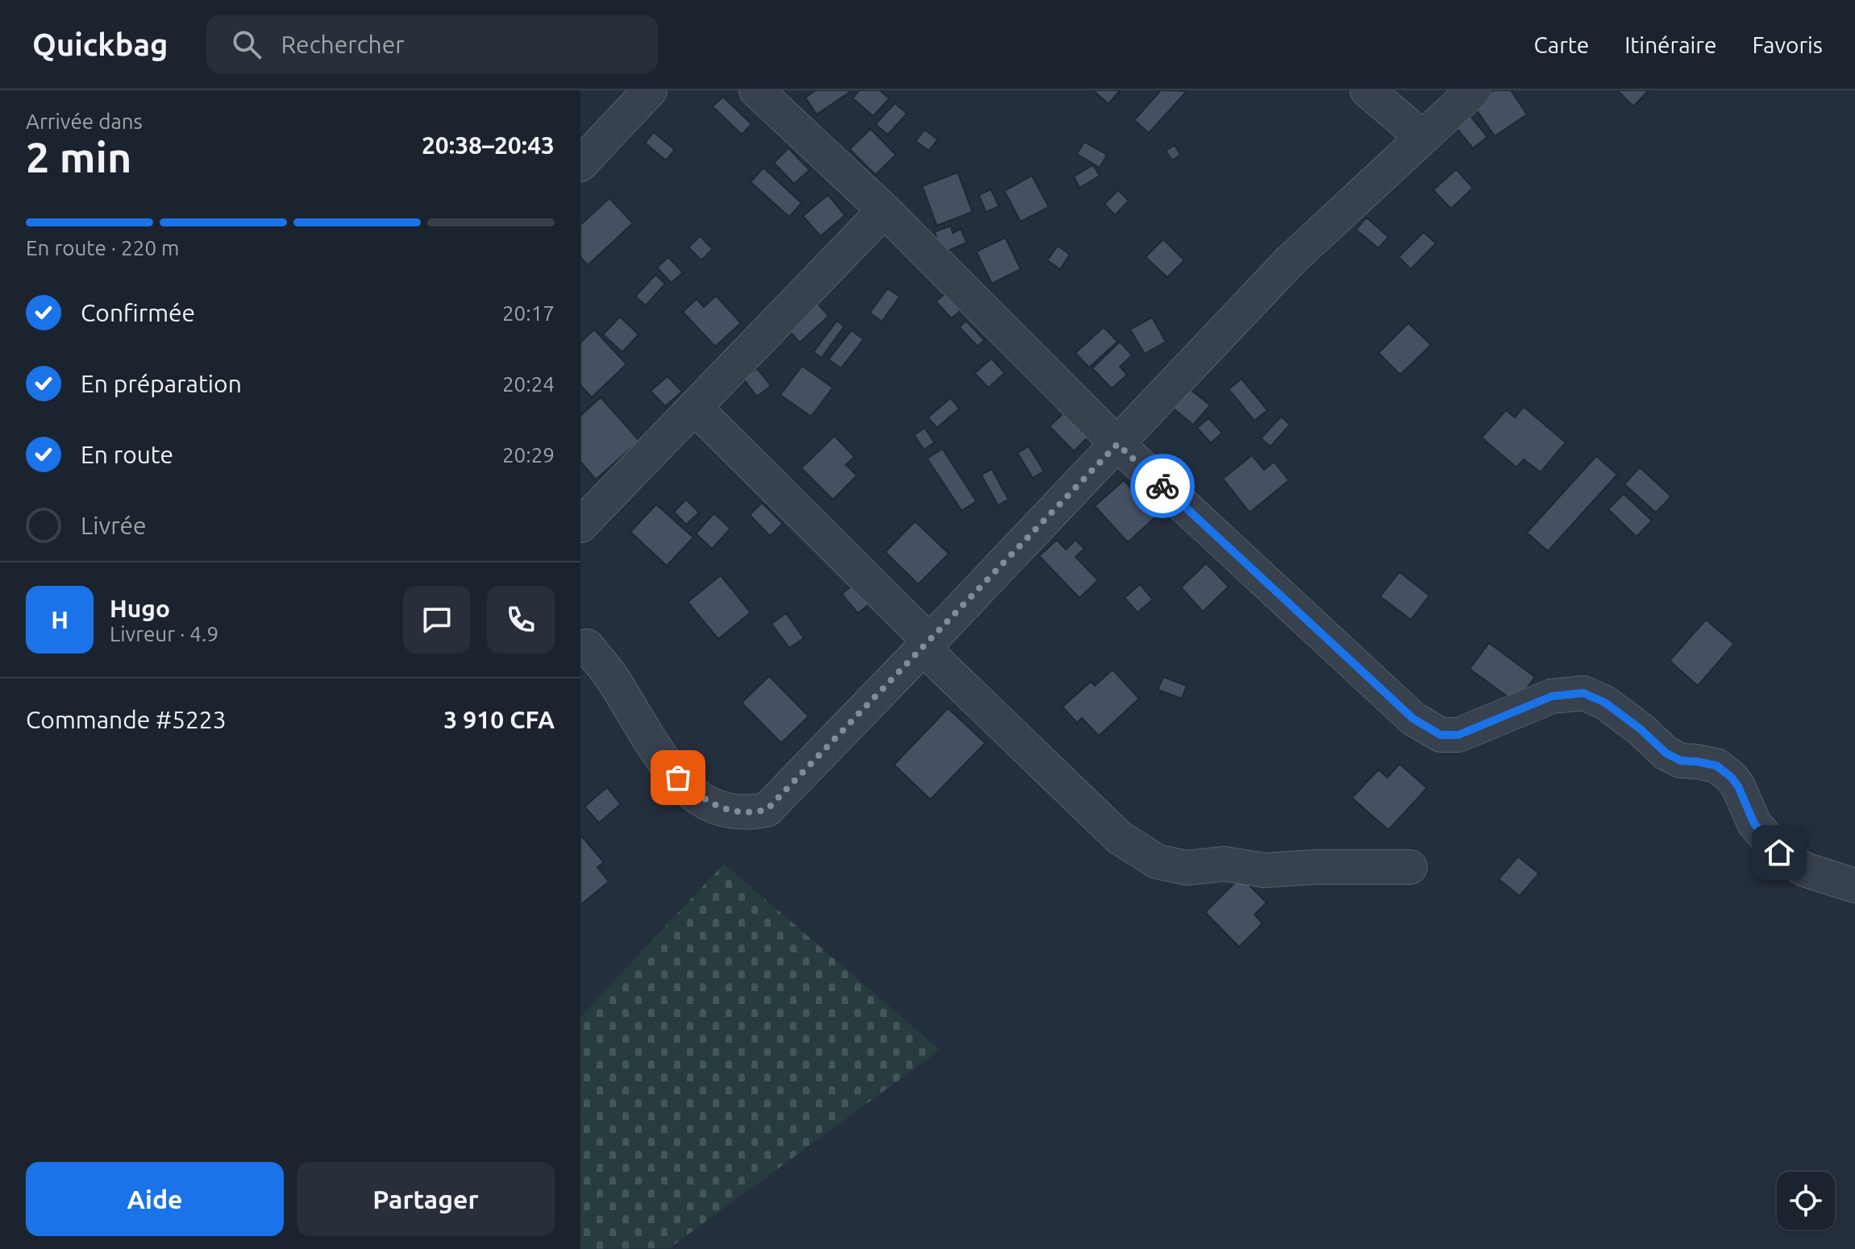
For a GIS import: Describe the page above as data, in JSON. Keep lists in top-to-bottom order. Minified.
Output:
{"page":{"header":"Quickbag","search":"Rechercher","nav":["Carte","Itinéraire","Favoris"],"heading":["2 min","Arrivée dans","20:38–20:43"],"panel":["Hugo","Livreur · 4.9","Commande #5223","3 910 CFA"],"bar":"En route · 220 m","list":[["Confirmée","20:17"],["En préparation","20:24"],["En route","20:29"],"Livrée"],"round":"H","buttons":["Aide","Partager"]}}
